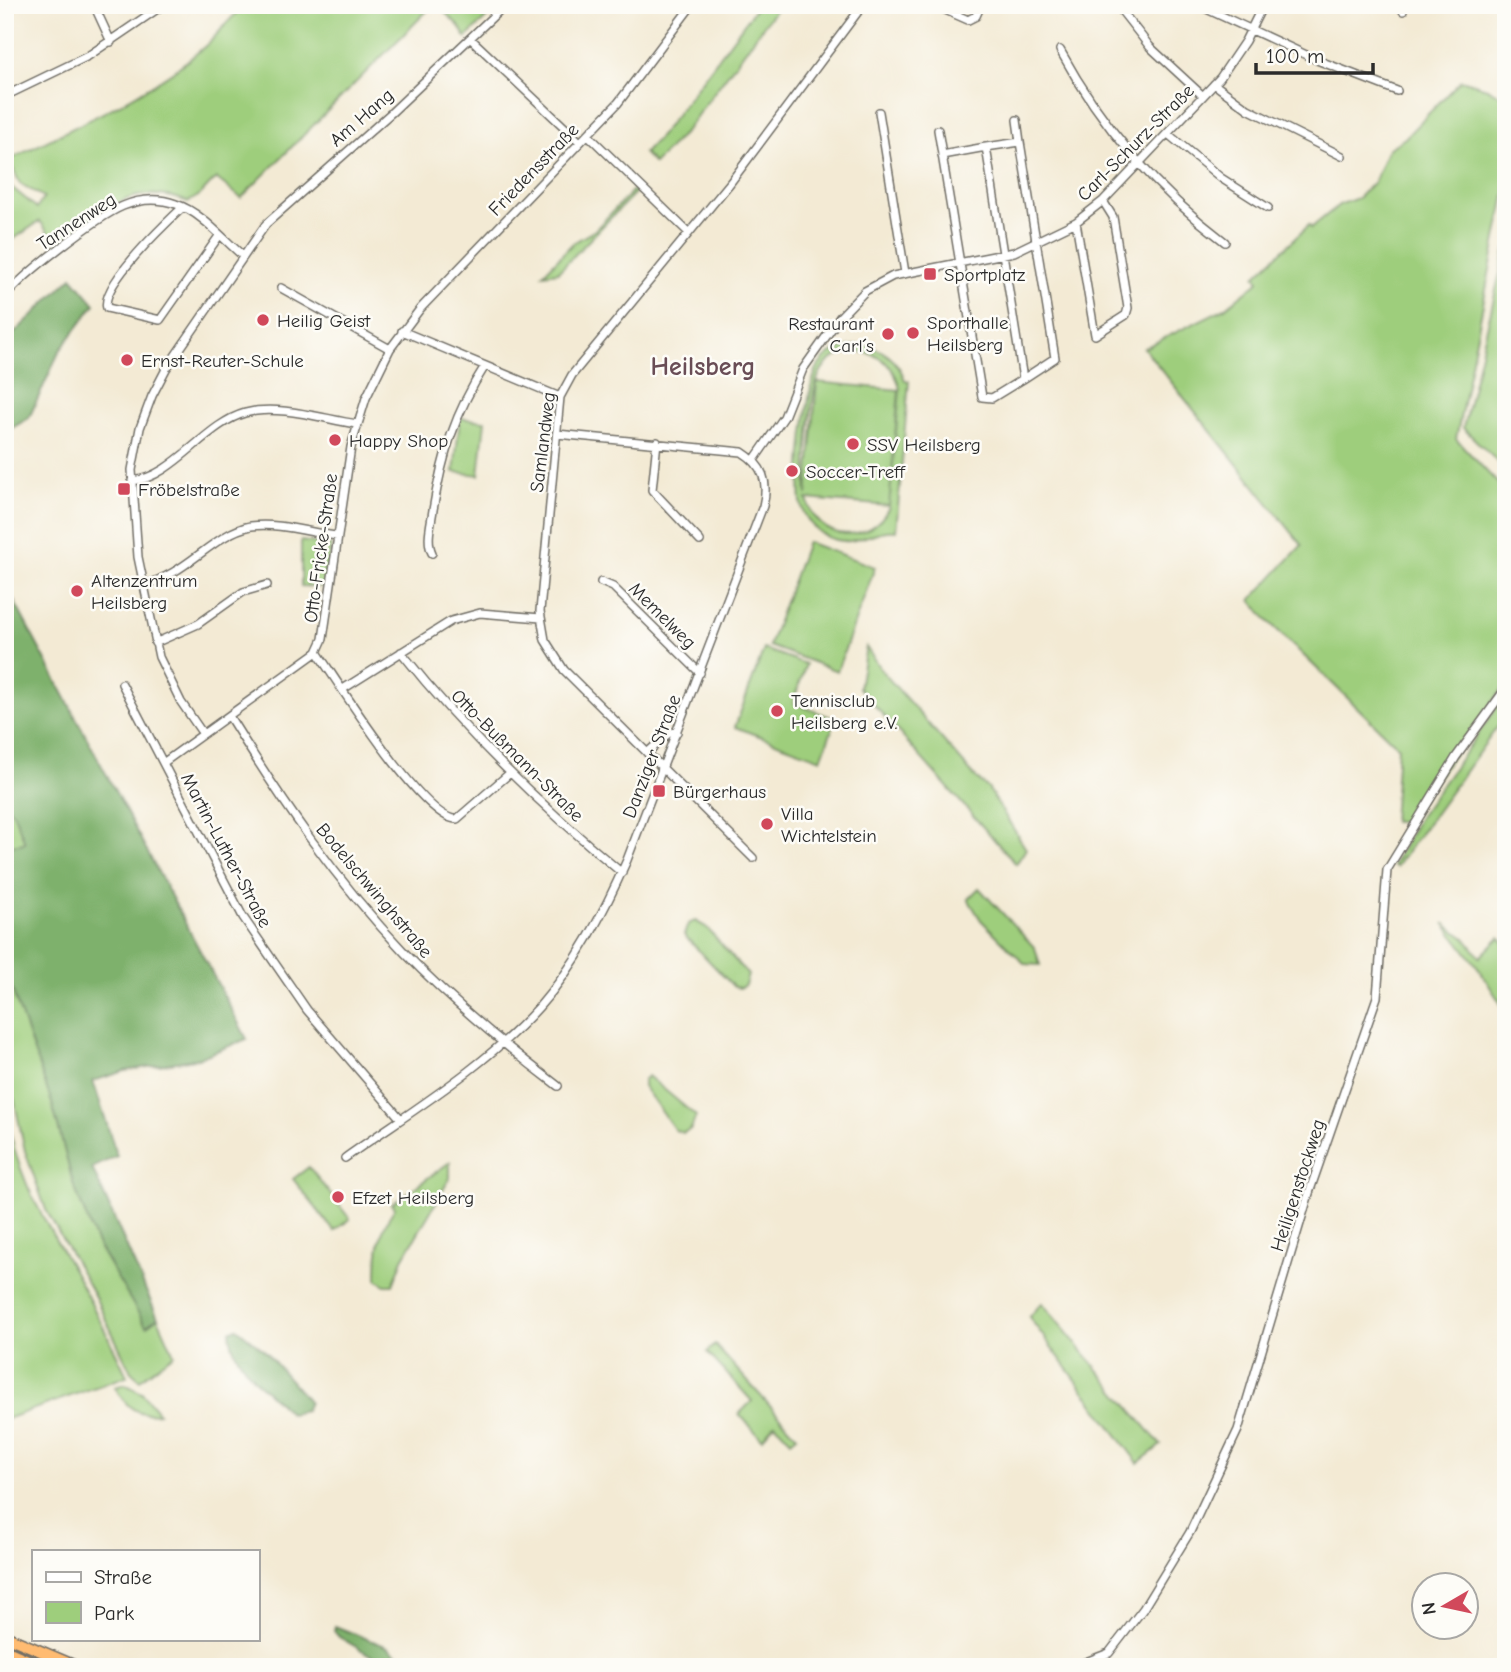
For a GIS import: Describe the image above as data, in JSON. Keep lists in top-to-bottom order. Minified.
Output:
{"streets":{"street":["Am Hang","Carl-Schurz-Straße","Friedensstraße","Tannenweg","Samlandweg","Otto-Fricke-Straße","Memelweg","Otto-Bußmann-Straße","Danziger Straße","Martin-Luther-Straße","Bodelschwinghstraße","Heiligenstockweg"]},"crossings":[["Am Hang","Tannenweg"],["Am Hang","Otto-Fricke-Straße"],["Carl-Schurz-Straße","Danziger Straße"],["Friedensstraße","Otto-Fricke-Straße"],["Samlandweg","Danziger Straße"],["Otto-Fricke-Straße","Martin-Luther-Straße"],["Otto-Fricke-Straße","Bodelschwinghstraße"],["Memelweg","Danziger Straße"],["Otto-Bußmann-Straße","Danziger Straße"],["Danziger Straße","Martin-Luther-Straße"],["Danziger Straße","Bodelschwinghstraße"]],"districts":["Heilsberg"],"places":{"transit":["Sportplatz","Fröbelstraße","Bürgerhaus"],"other":["Heilig Geist","Sporthalle Heilsberg","Restaurant Carl´s","Ernst-Reuter-Schule","Happy Shop","SSV Heilsberg","Soccer-Treff","Altenzentrum Heilsberg","Tennisclub Heilsberg e.V.","Villa Wichtelstein","Efzet Heilsberg"]},"legend":["Straße","Park"],"scale_bar":"100 m","north":"left"}
